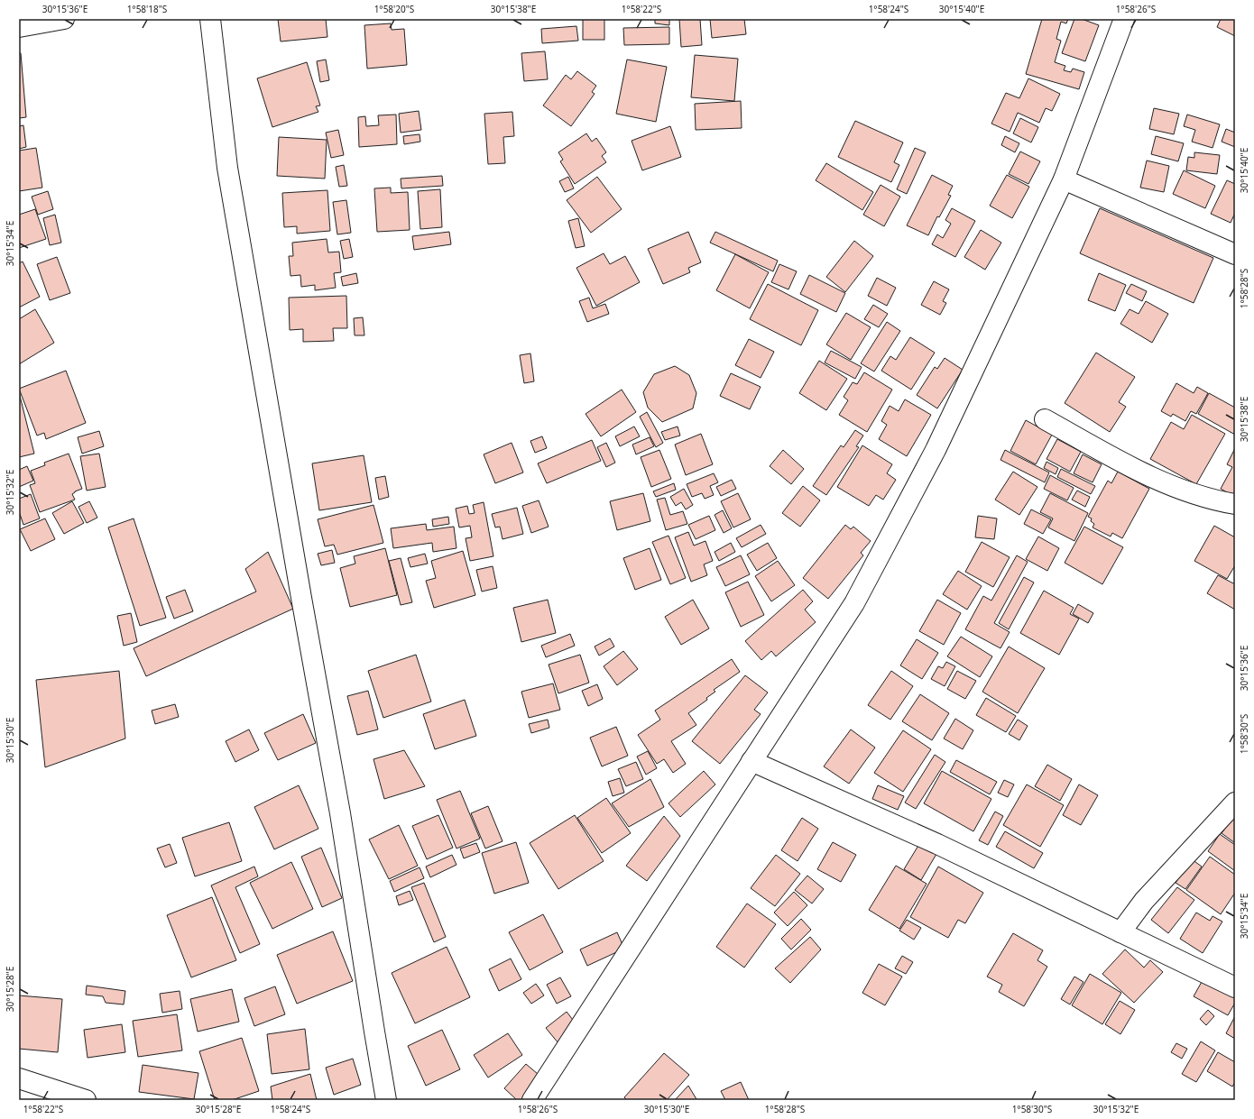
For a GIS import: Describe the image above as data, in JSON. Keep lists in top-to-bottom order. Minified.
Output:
{"coordinates":["30°15'36\"E","1°58'18\"S","1°58'20\"S","30°15'38\"E","1°58'22\"S","1°58'24\"S","30°15'40\"E","1°58'26\"S","30°15'34\"E","1°58'28\"S","30°15'32\"E","1°58'30\"S","30°15'30\"E","30°15'28\"E"]}
